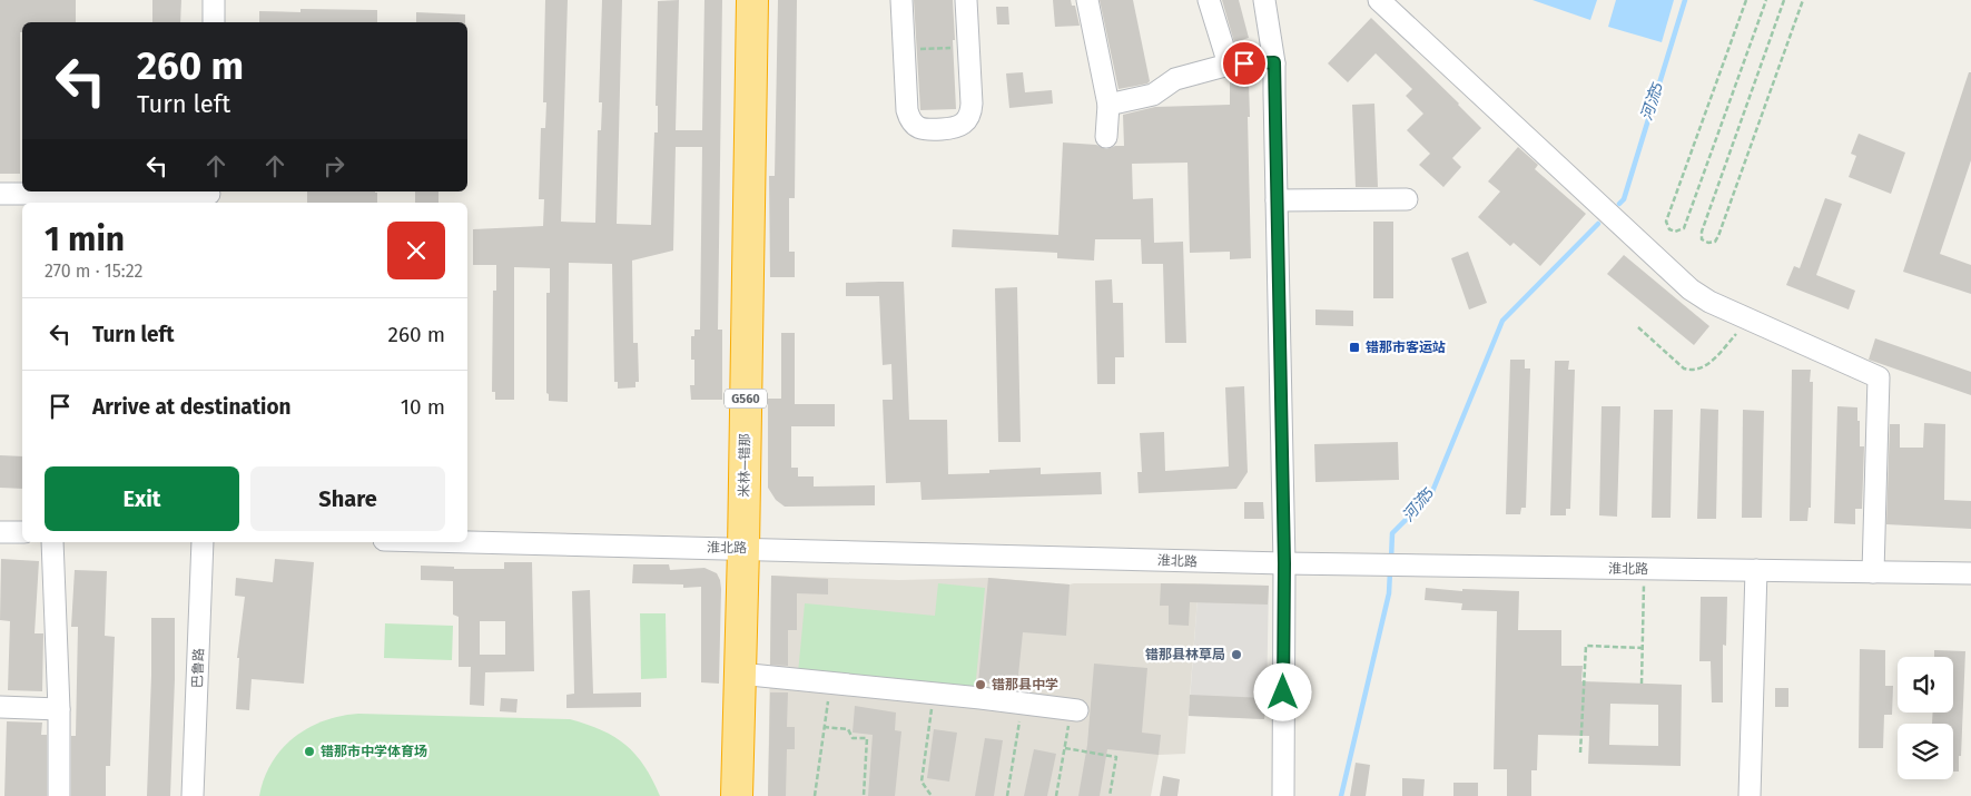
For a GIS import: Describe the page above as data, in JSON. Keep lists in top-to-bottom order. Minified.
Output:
{"streets":{"highway":["G560","米林—错那"],"street":["淮北路","巴鲁路"]},"crossings":[["米林—错那","淮北路"]],"water":["河流5"],"places":{"transit":["错那市客运站"],"other":["错那县林草局","错那县中学","错那市中学体育场"]},"page":{"turn":["260 m","Turn left"],"heading":["1 min","270 m · 15:22"],"list":[{"name":"Turn left","value":"260 m"},{"name":"Arrive at destination","value":"10 m"}],"buttons":["Exit","Share"]}}
